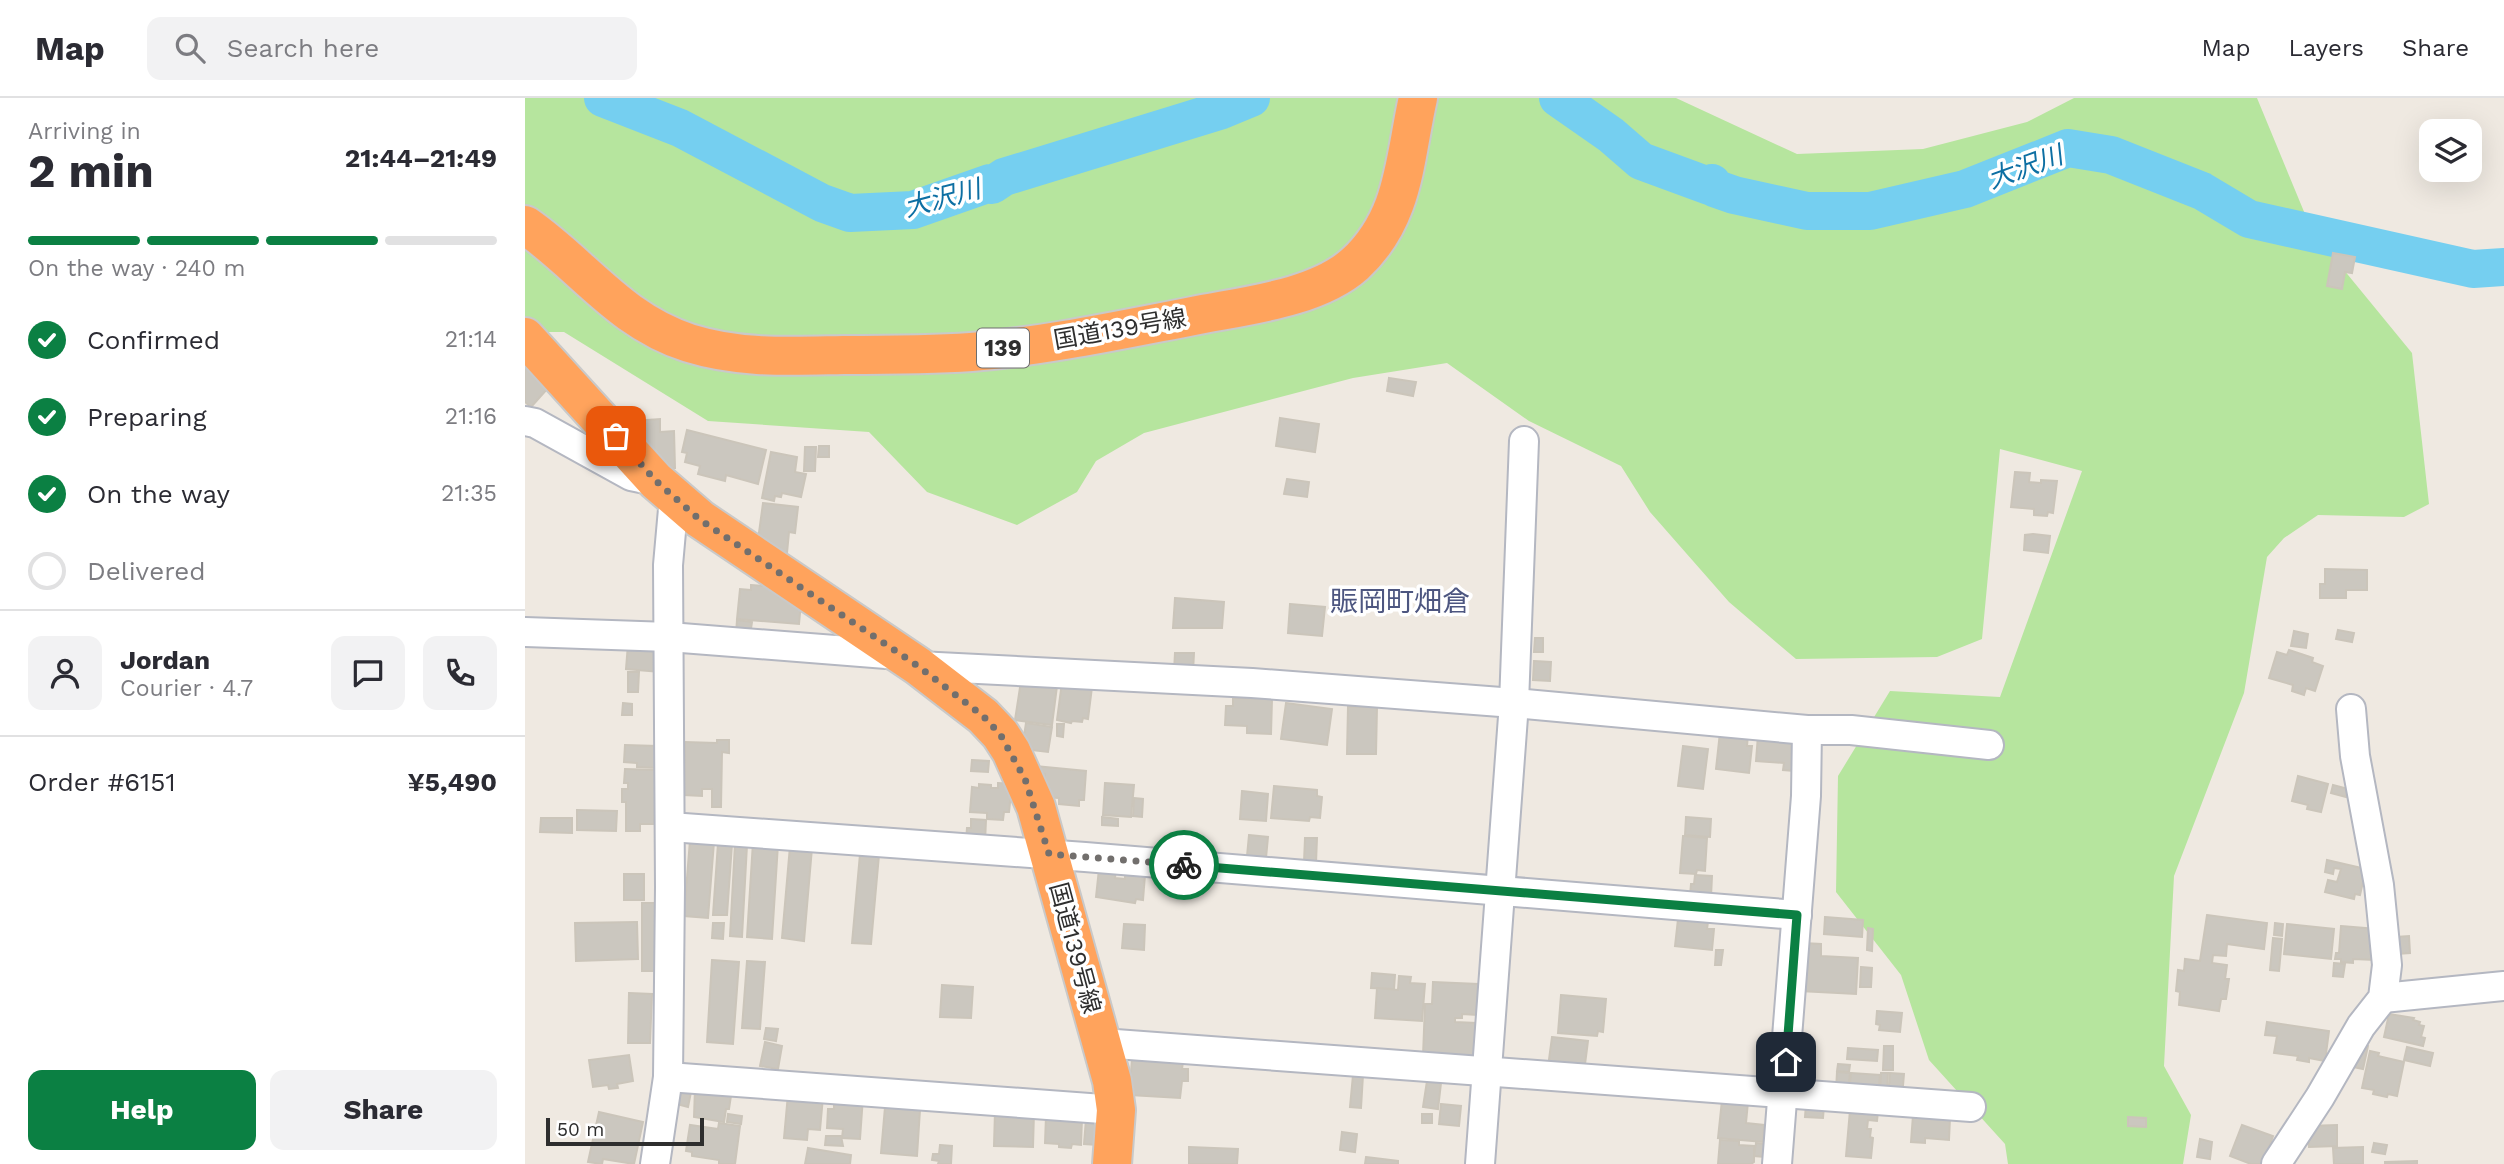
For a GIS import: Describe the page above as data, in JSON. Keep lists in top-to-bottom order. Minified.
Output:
{"streets":{"highway":["国道139号線","139"]},"districts":["賑岡町畑倉"],"water":["大沢川"],"scale_bar":"50 m","page":{"header":"Map","search":"Search here","nav":["Map","Layers","Share"],"heading":["2 min","Arriving in","21:44–21:49"],"panel":["Jordan","Courier · 4.7","Order #6151","¥5,490"],"bar":"On the way · 240 m","list":[["Confirmed","21:14"],["Preparing","21:16"],["On the way","21:35"],"Delivered"],"buttons":["Help","Share"],"scale":"50 m"}}
